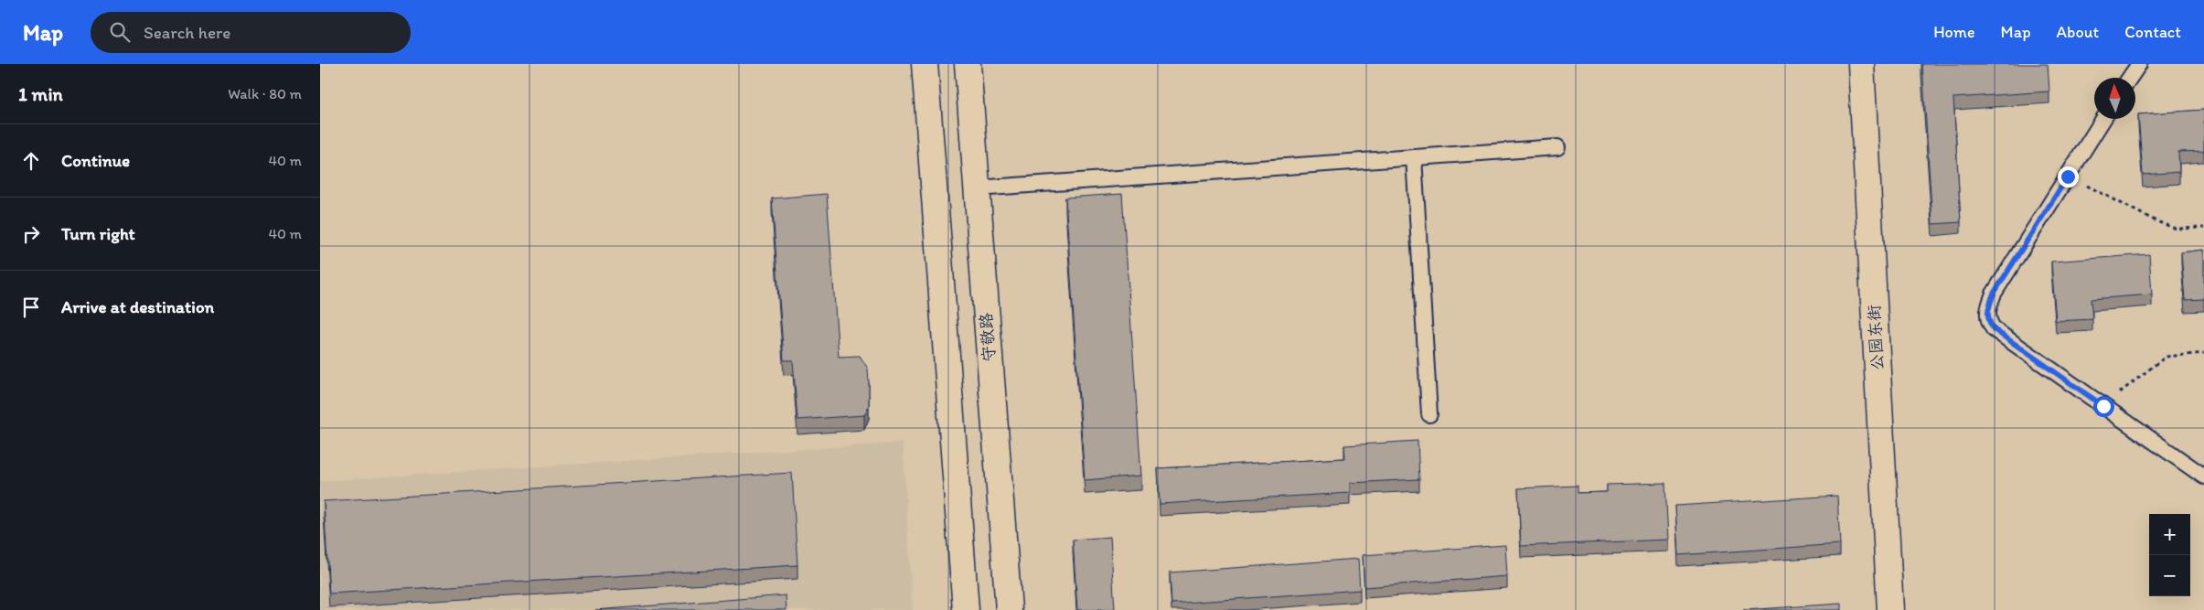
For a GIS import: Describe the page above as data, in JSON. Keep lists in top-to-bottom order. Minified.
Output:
{"streets":{"main road":["守敬路","公园东街"]},"north":"top","page":{"header":"Map","search":"Search here","nav":["Home","Map","About","Contact"],"heading":["1 min","Walk · 80 m"],"list":[["Continue","40 m"],["Turn right","40 m"],"Arrive at destination"],"map_buttons":["+","−"]}}
